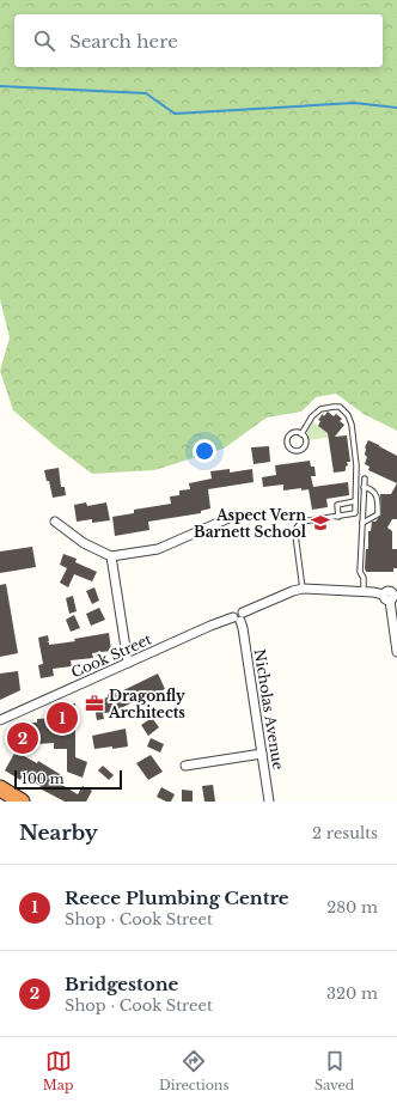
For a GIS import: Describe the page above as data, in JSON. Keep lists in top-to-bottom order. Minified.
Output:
{"streets":{"street":["Cook Street","Nicholas Avenue"]},"crossings":[["Cook Street","Nicholas Avenue"]],"places":{"school or university":["Aspect Vern Barnett School"],"office":["Dragonfly Architects"]},"scale_bar":"100 m","page":{"search":"Search here","pins":["1","2"],"scale":"100 m","heading":["Nearby","2 results"],"list":[{"mark":"1","name":"Reece Plumbing Centre","note":"Shop · Cook Street","value":"280 m"},{"mark":"2","name":"Bridgestone","note":"Shop · Cook Street","value":"320 m"}],"nav":["Map","Directions","Saved"]}}
